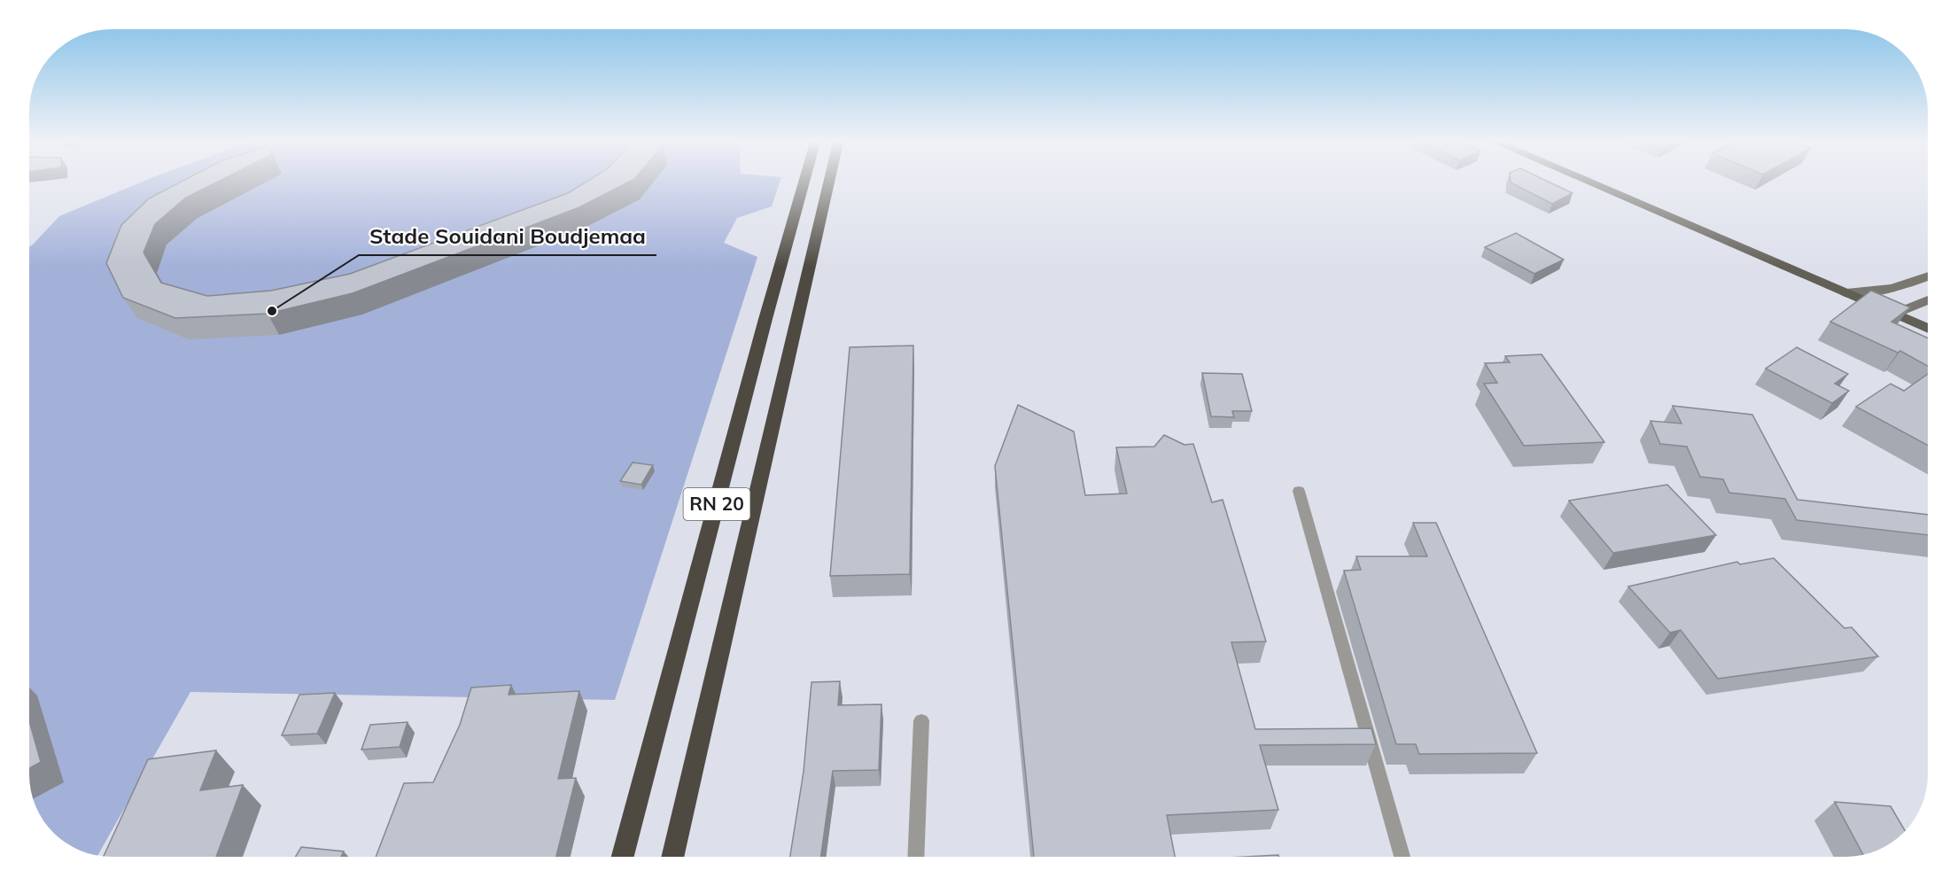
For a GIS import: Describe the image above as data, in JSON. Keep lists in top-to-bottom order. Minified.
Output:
{"streets":{"highway":["RN 20"]},"places":["Stade Souidani Boudjemaa"]}
